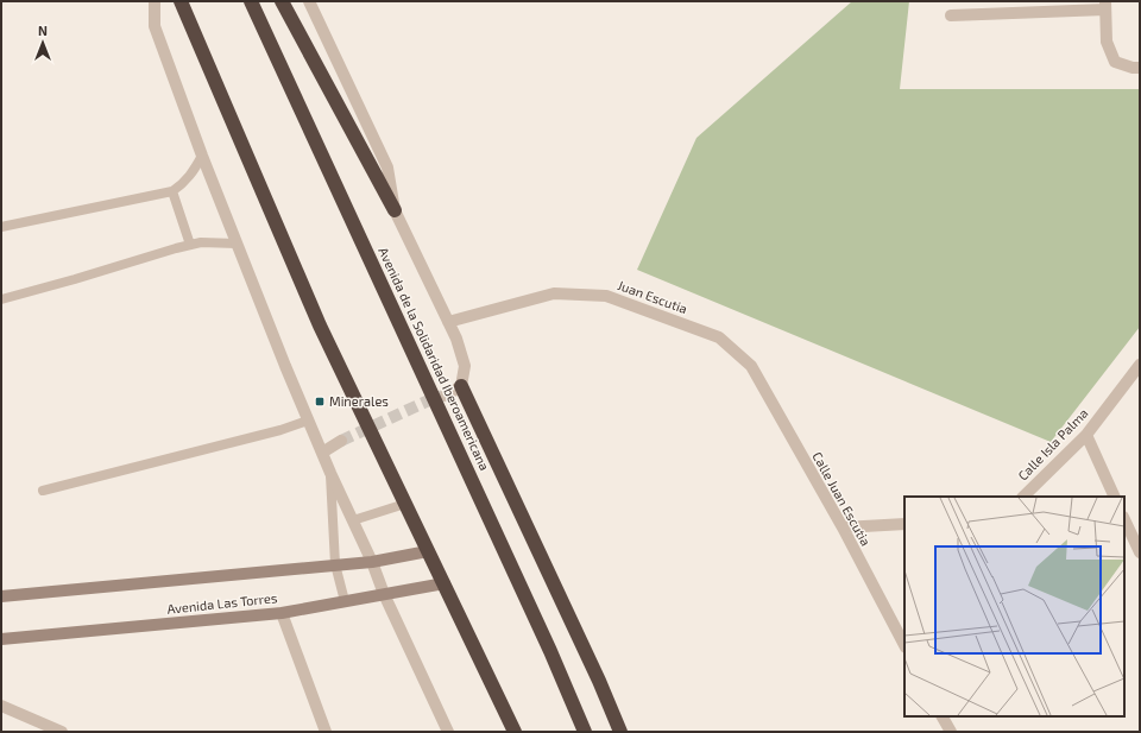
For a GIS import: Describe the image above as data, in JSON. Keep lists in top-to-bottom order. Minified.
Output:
{"streets":{"highway":["Avenida de la Solidaridad Iberoamericana"],"street":["Juan Escutia","Calle Isla Palma","Calle Juan Escutia","Avenida Las Torres"]},"crossings":[["Juan Escutia","Calle Juan Escutia"]],"places":{"transit":["Minerales"]},"north":"top"}
